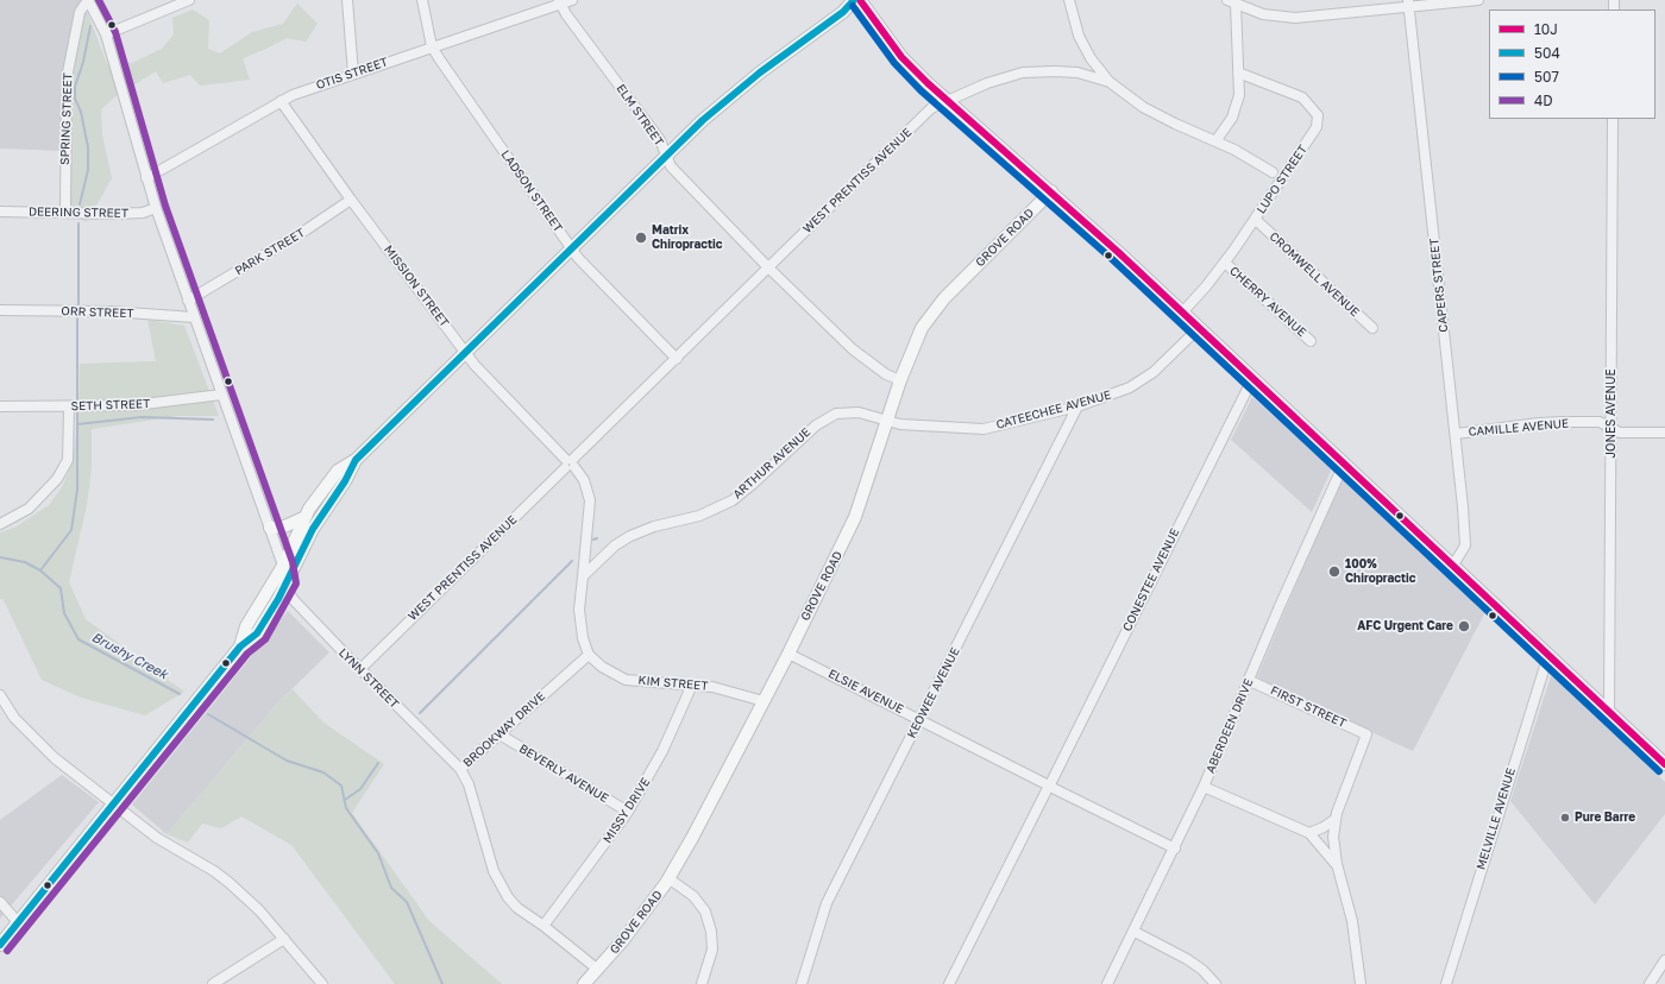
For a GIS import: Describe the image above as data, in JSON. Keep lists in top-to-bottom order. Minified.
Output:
{"streets":{"main road":["GROVE ROAD"],"street":["OTIS STREET","ELM STREET","SPRING STREET","LUPO STREET","WEST PRENTISS AVENUE","LADSON STREET","DEERING STREET","PARK STREET","CROMWELL AVENUE","CAPERS STREET","MISSION STREET","CHERRY AVENUE","ORR STREET","SETH STREET","CATEECHEE AVENUE","JONES AVENUE","CAMILLE AVENUE","ARTHUR AVENUE","CONESTEE AVENUE","LYNN STREET","KIM STREET","ELSIE AVENUE","KEOWEE AVENUE","FIRST STREET","ABERDEEN DRIVE","BROOKWAY DRIVE","BEVERLY AVENUE","MISSY DRIVE","MELVILLE AVENUE"]},"crossings":[["OTIS STREET","ELM STREET"],["OTIS STREET","LADSON STREET"],["OTIS STREET","MISSION STREET"],["OTIS STREET","LYNN STREET"],["ELM STREET","WEST PRENTISS AVENUE"],["ELM STREET","GROVE ROAD"],["SPRING STREET","DEERING STREET"],["SPRING STREET","LYNN STREET"],["LUPO STREET","CROMWELL AVENUE"],["LUPO STREET","CHERRY AVENUE"],["WEST PRENTISS AVENUE","LADSON STREET"],["WEST PRENTISS AVENUE","MISSION STREET"],["WEST PRENTISS AVENUE","LYNN STREET"],["DEERING STREET","LYNN STREET"],["GROVE ROAD","CATEECHEE AVENUE"],["GROVE ROAD","ARTHUR AVENUE"],["GROVE ROAD","KIM STREET"],["GROVE ROAD","ELSIE AVENUE"],["GROVE ROAD","BROOKWAY DRIVE"],["PARK STREET","MISSION STREET"],["PARK STREET","LYNN STREET"],["CAPERS STREET","CAMILLE AVENUE"],["MISSION STREET","ARTHUR AVENUE"],["ORR STREET","LYNN STREET"],["SETH STREET","LYNN STREET"],["CATEECHEE AVENUE","ARTHUR AVENUE"],["CATEECHEE AVENUE","KEOWEE AVENUE"],["JONES AVENUE","CAMILLE AVENUE"],["CONESTEE AVENUE","ELSIE AVENUE"],["LYNN STREET","BROOKWAY DRIVE"],["KIM STREET","BROOKWAY DRIVE"],["KIM STREET","MISSY DRIVE"],["ELSIE AVENUE","KEOWEE AVENUE"],["ELSIE AVENUE","ABERDEEN DRIVE"],["FIRST STREET","ABERDEEN DRIVE"],["BROOKWAY DRIVE","BEVERLY AVENUE"],["BROOKWAY DRIVE","MISSY DRIVE"],["BEVERLY AVENUE","MISSY DRIVE"]],"water":["Brushy Creek"],"places":["Matrix Chiropractic","100% Chiropractic","AFC Urgent Care","Pure Barre"],"lines":["transit line 10J","transit line 504","transit line 4D","transit line 507"],"legend":["10J","504","507","4D"]}
